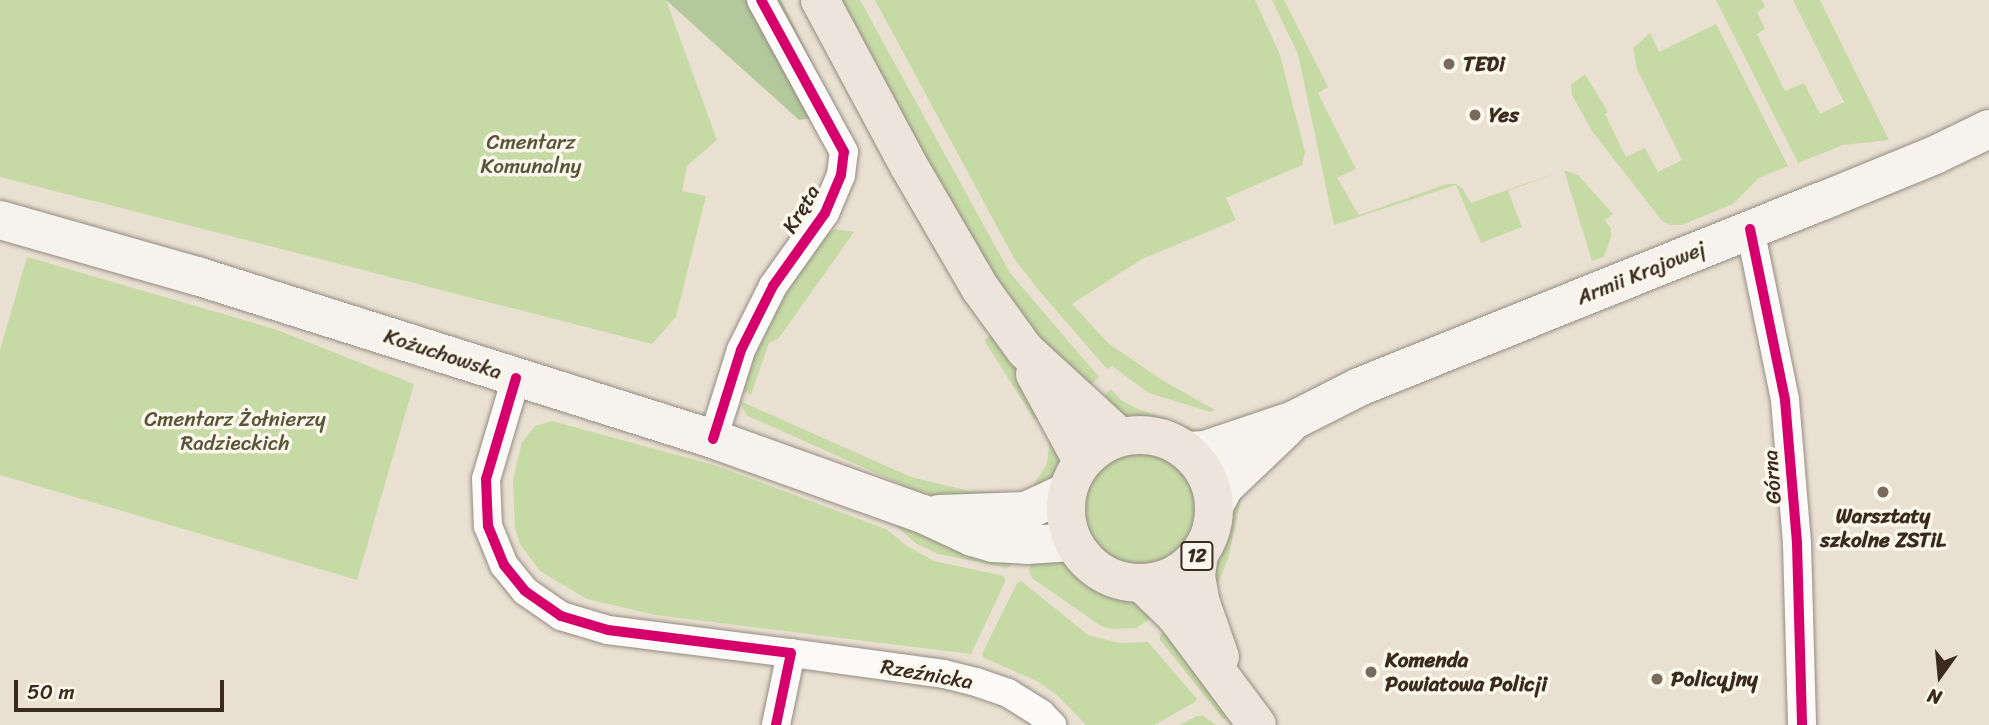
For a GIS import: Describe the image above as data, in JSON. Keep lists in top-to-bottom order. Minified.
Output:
{"streets":{"main road":["Armii Krajowej","Kożuchowska","12"],"street":["Kręta","Górna","Rzeźnicka"]},"crossings":[["Kręta","Kożuchowska"],["Armii Krajowej","Kożuchowska"],["Armii Krajowej","Górna"],["Armii Krajowej","12"],["Kożuchowska","12"],["Kożuchowska","Rzeźnicka"]],"parks":["Cmentarz Komunalny","Cmentarz Żołnierzy Radzieckich"],"places":["TEDi","Yes","Warsztaty szkolne ZSTiL","Komenda Powiatowa Policji","Policyjny"],"scale_bar":"50 m","north":"bottom"}
